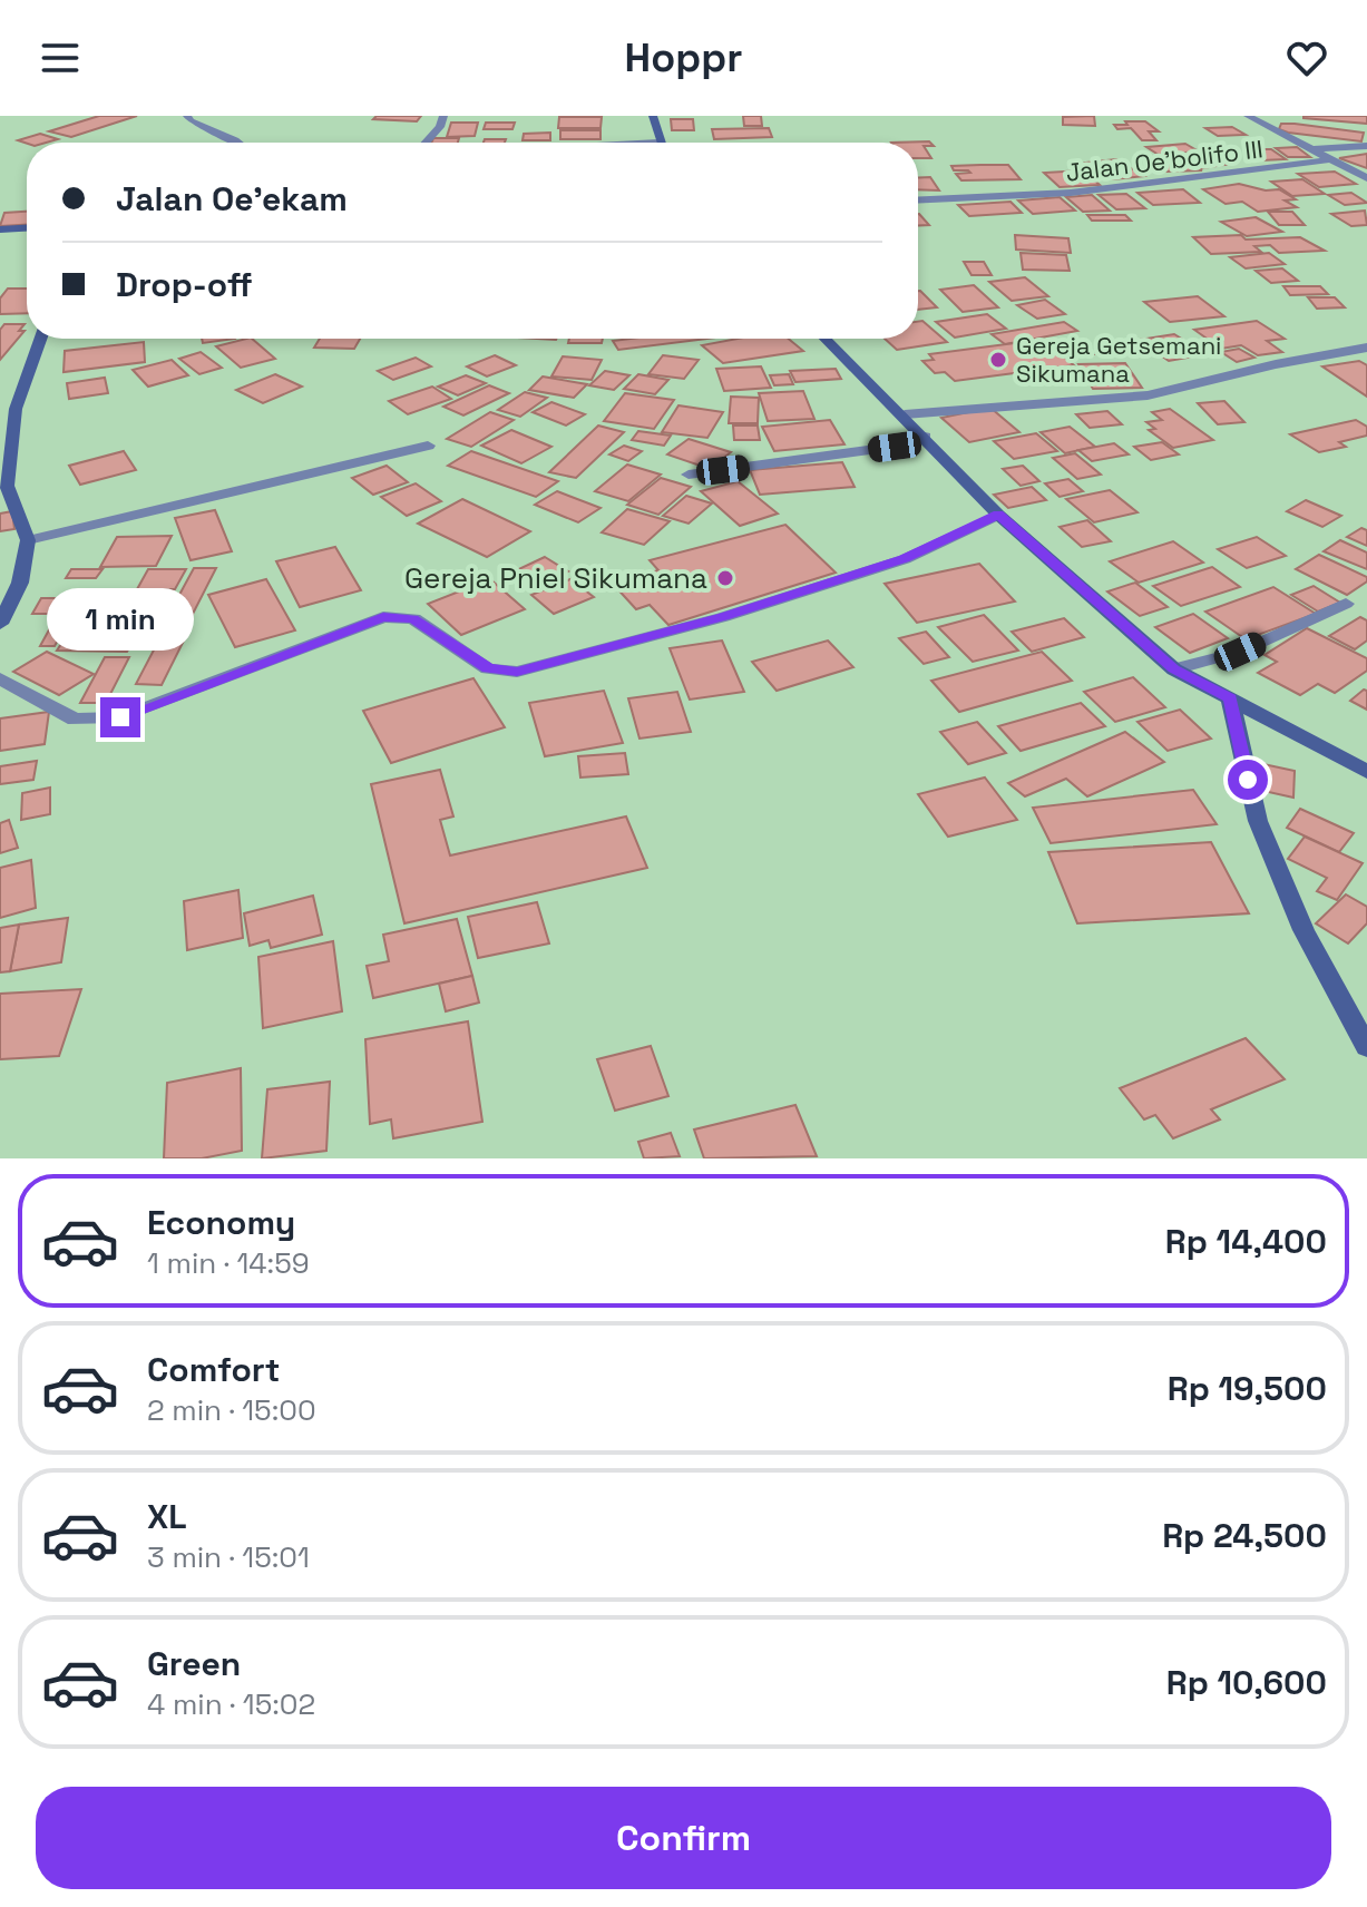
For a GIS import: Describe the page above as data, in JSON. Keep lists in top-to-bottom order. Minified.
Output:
{"streets":{"street":["Jalan Oe'bolifo III"]},"places":["Gereja Getsemani Sikumana","Gereja Pniel Sikumana"],"page":{"header":"Hoppr","banner":["Jalan Oe'ekam","Drop-off"],"bubble":"1 min","list":[{"name":"Economy","note":"1 min · 14:59","value":"Rp 14,400"},{"name":"Comfort","note":"2 min · 15:00","value":"Rp 19,500"},{"name":"XL","note":"3 min · 15:01","value":"Rp 24,500"},{"name":"Green","note":"4 min · 15:02","value":"Rp 10,600"}],"buttons":"Confirm"}}
